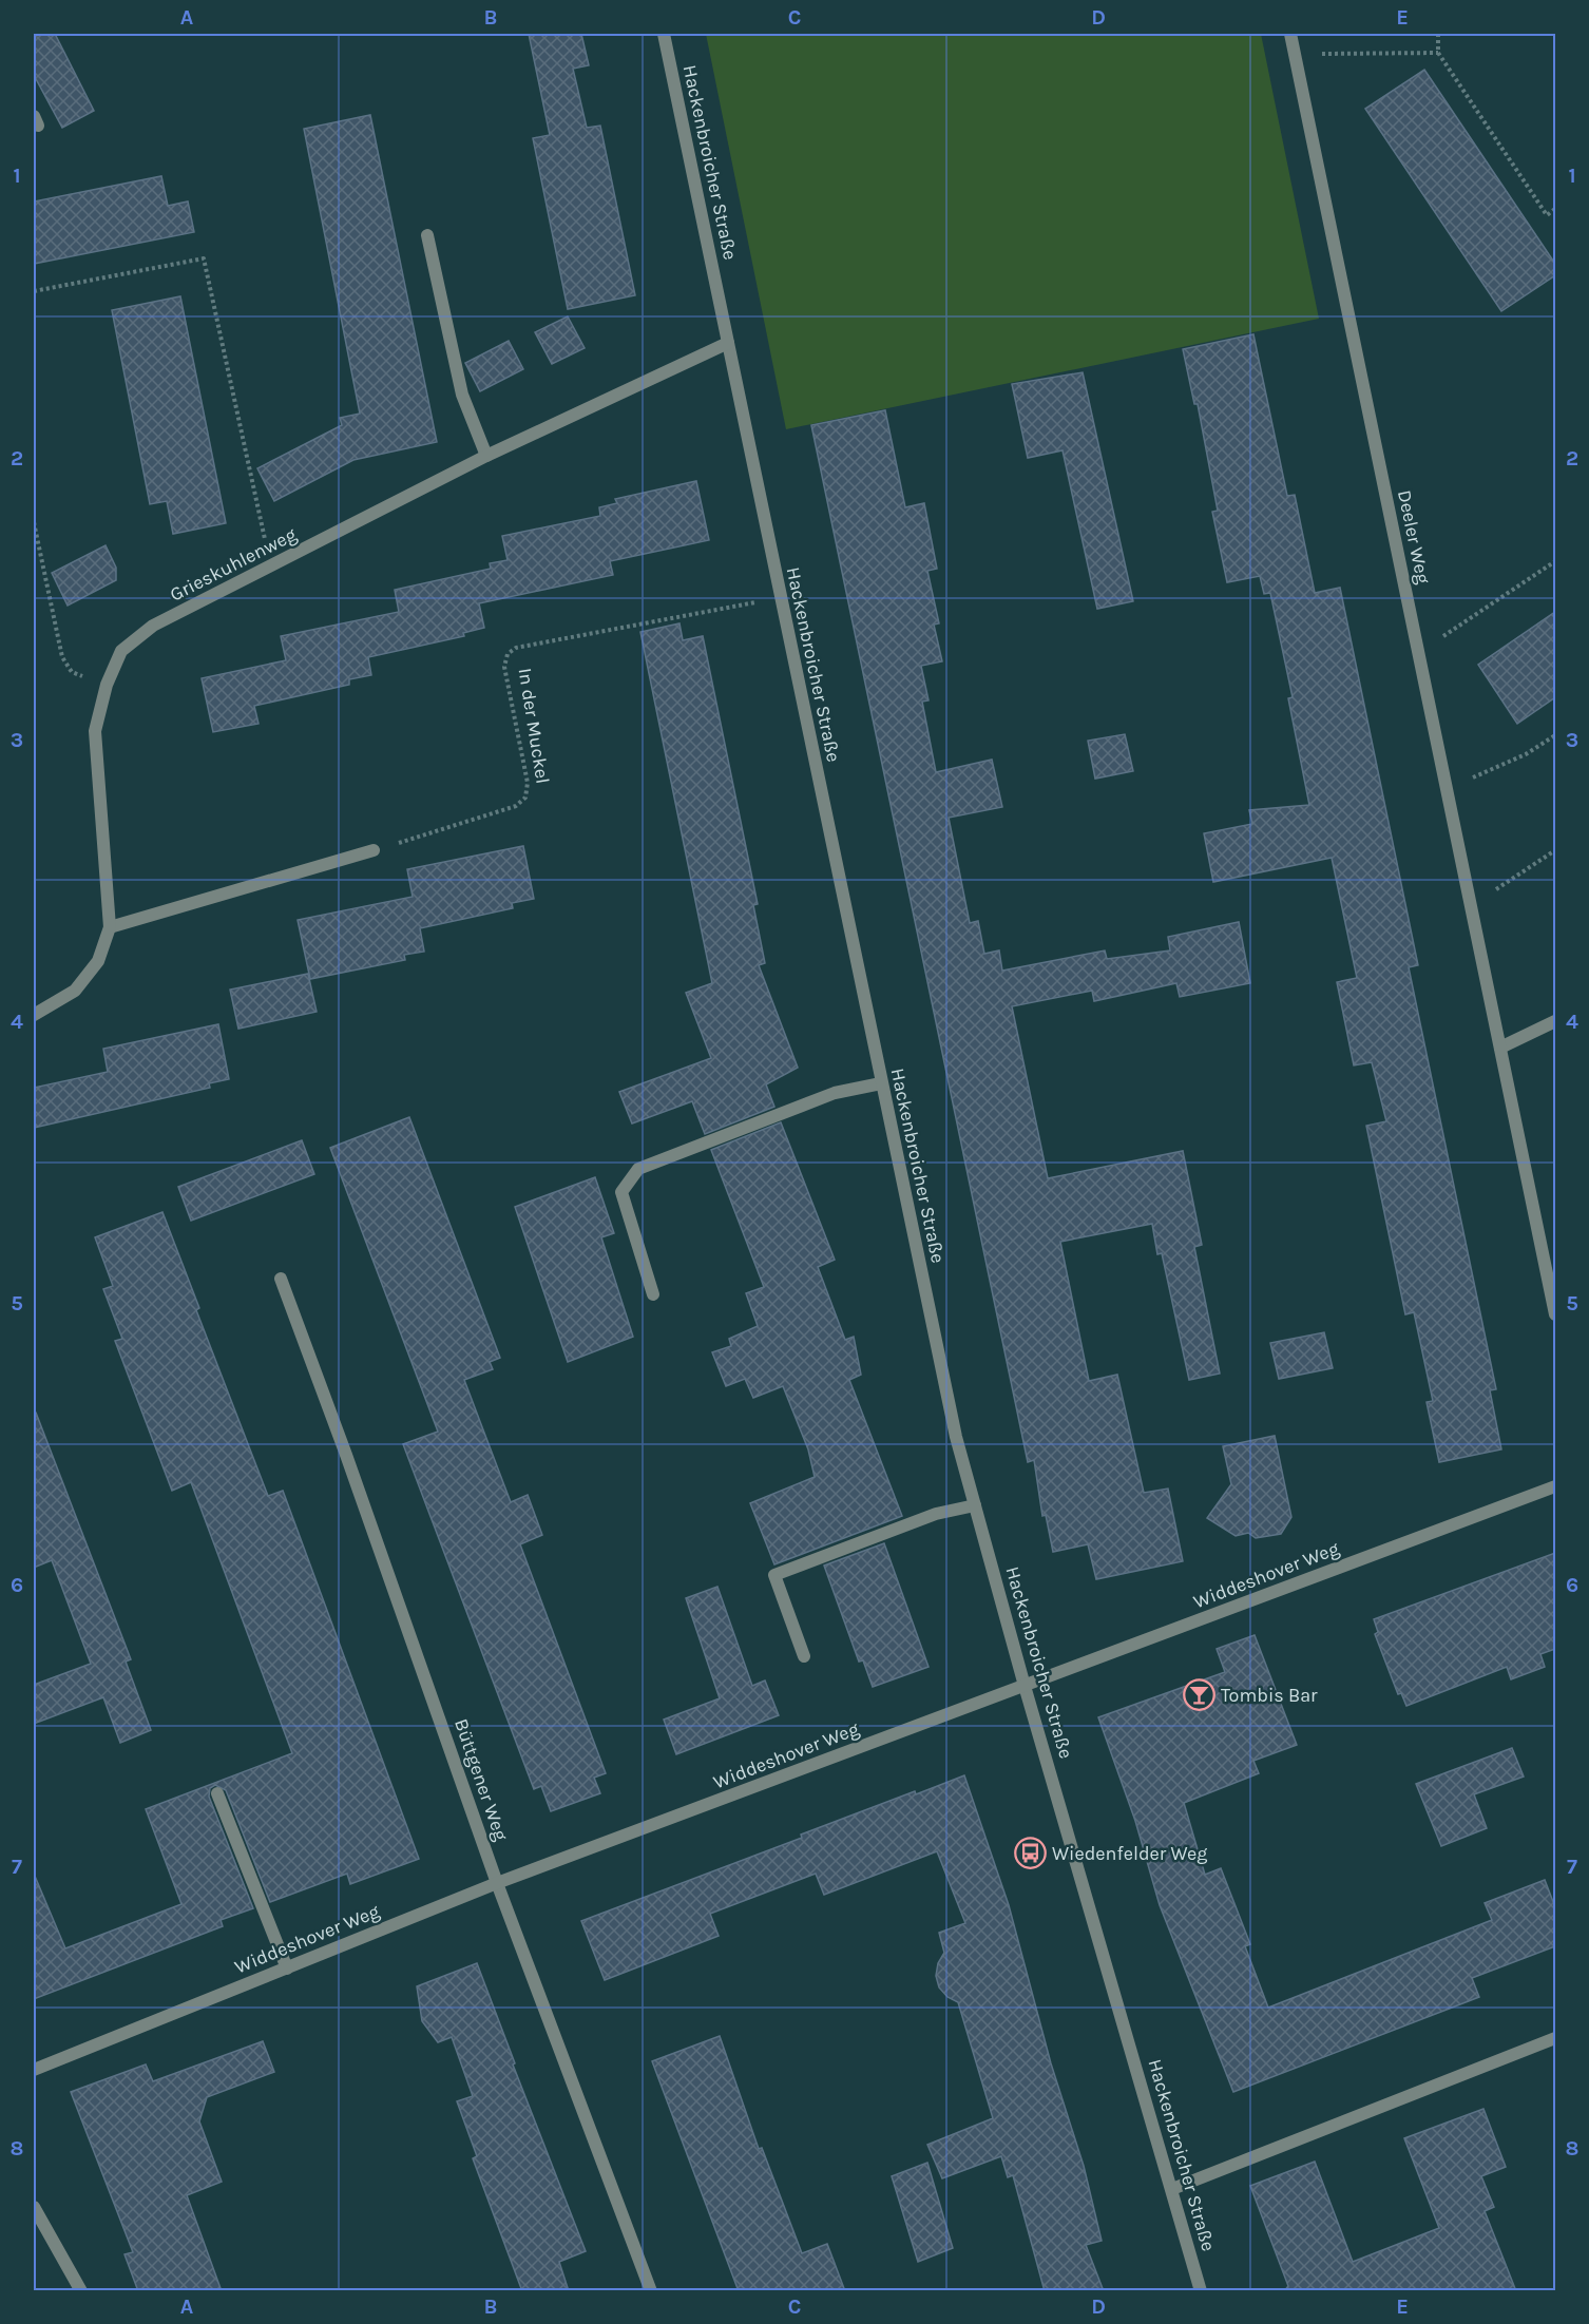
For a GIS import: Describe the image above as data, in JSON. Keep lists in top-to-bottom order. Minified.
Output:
{"streets":{"street":["Hackenbroicher Straße","Deeler Weg","Grieskuhlenweg","Widdeshover Weg","Büttgener Weg"],"path":["In der Muckel"]},"crossings":[["Hackenbroicher Straße","Grieskuhlenweg"],["Hackenbroicher Straße","In der Muckel"],["Hackenbroicher Straße","Widdeshover Weg"],["Widdeshover Weg","Büttgener Weg"]],"places":{"bar":["Tombis Bar"],"bus stop":["Wiedenfelder Weg"]},"grid":{"columns":["A","B","C","D","E"],"rows":["1","2","3","4","5","6","7","8"]}}
